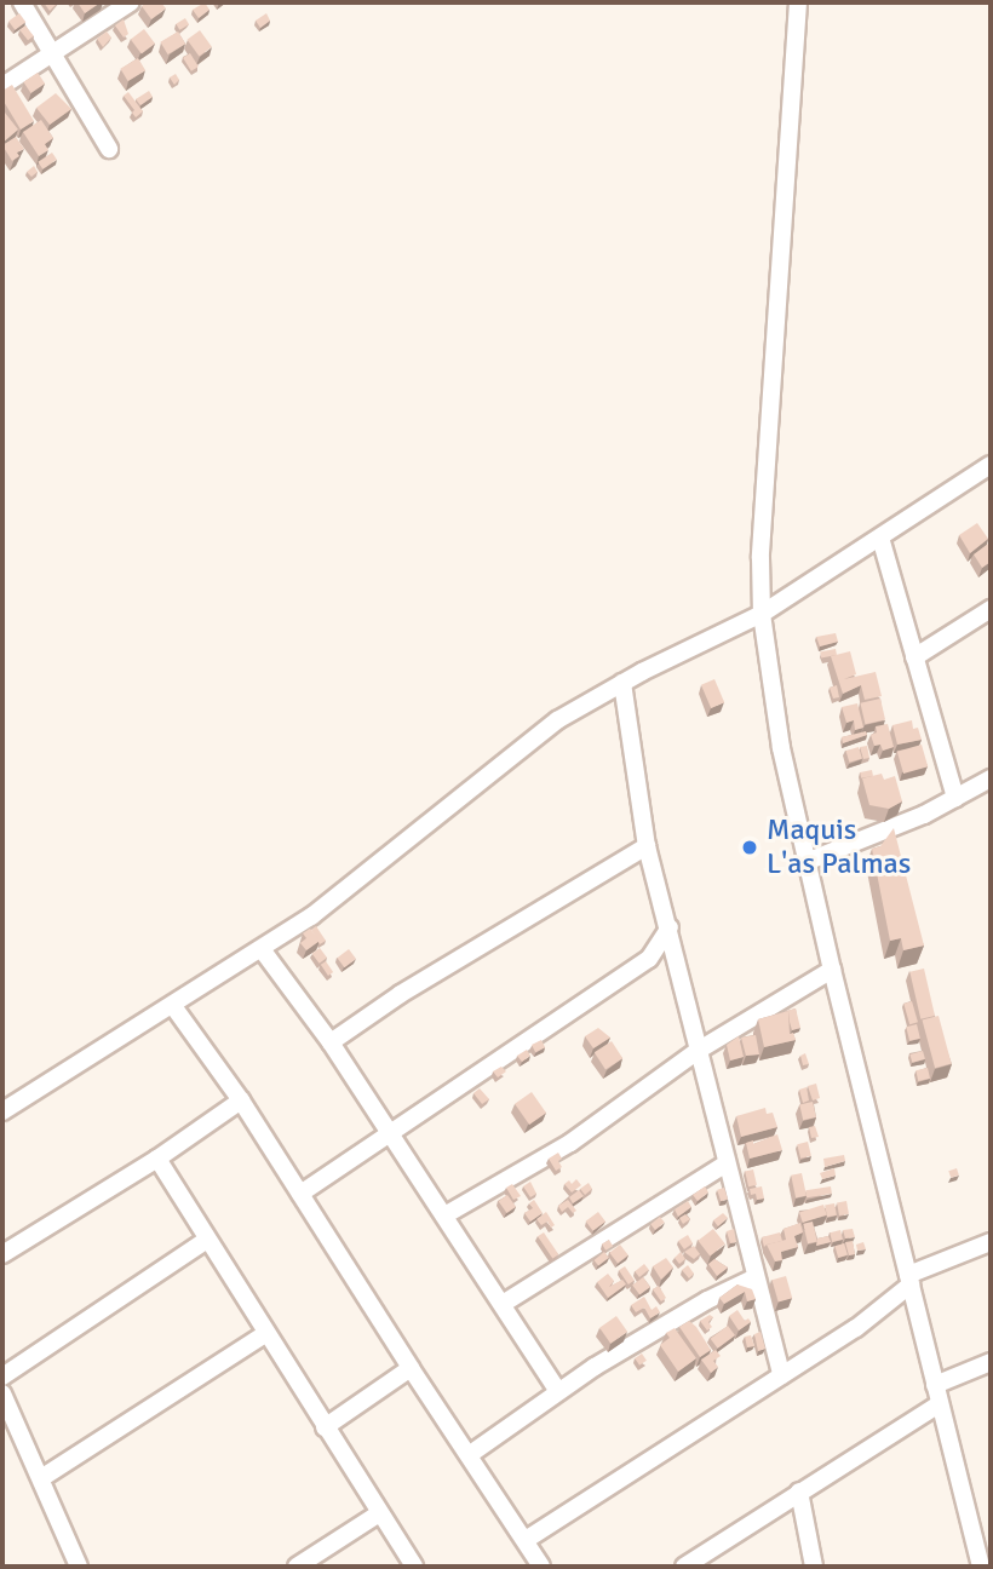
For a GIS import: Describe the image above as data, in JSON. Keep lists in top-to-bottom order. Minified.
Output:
{"places":["Maquis L'as Palmas"]}
